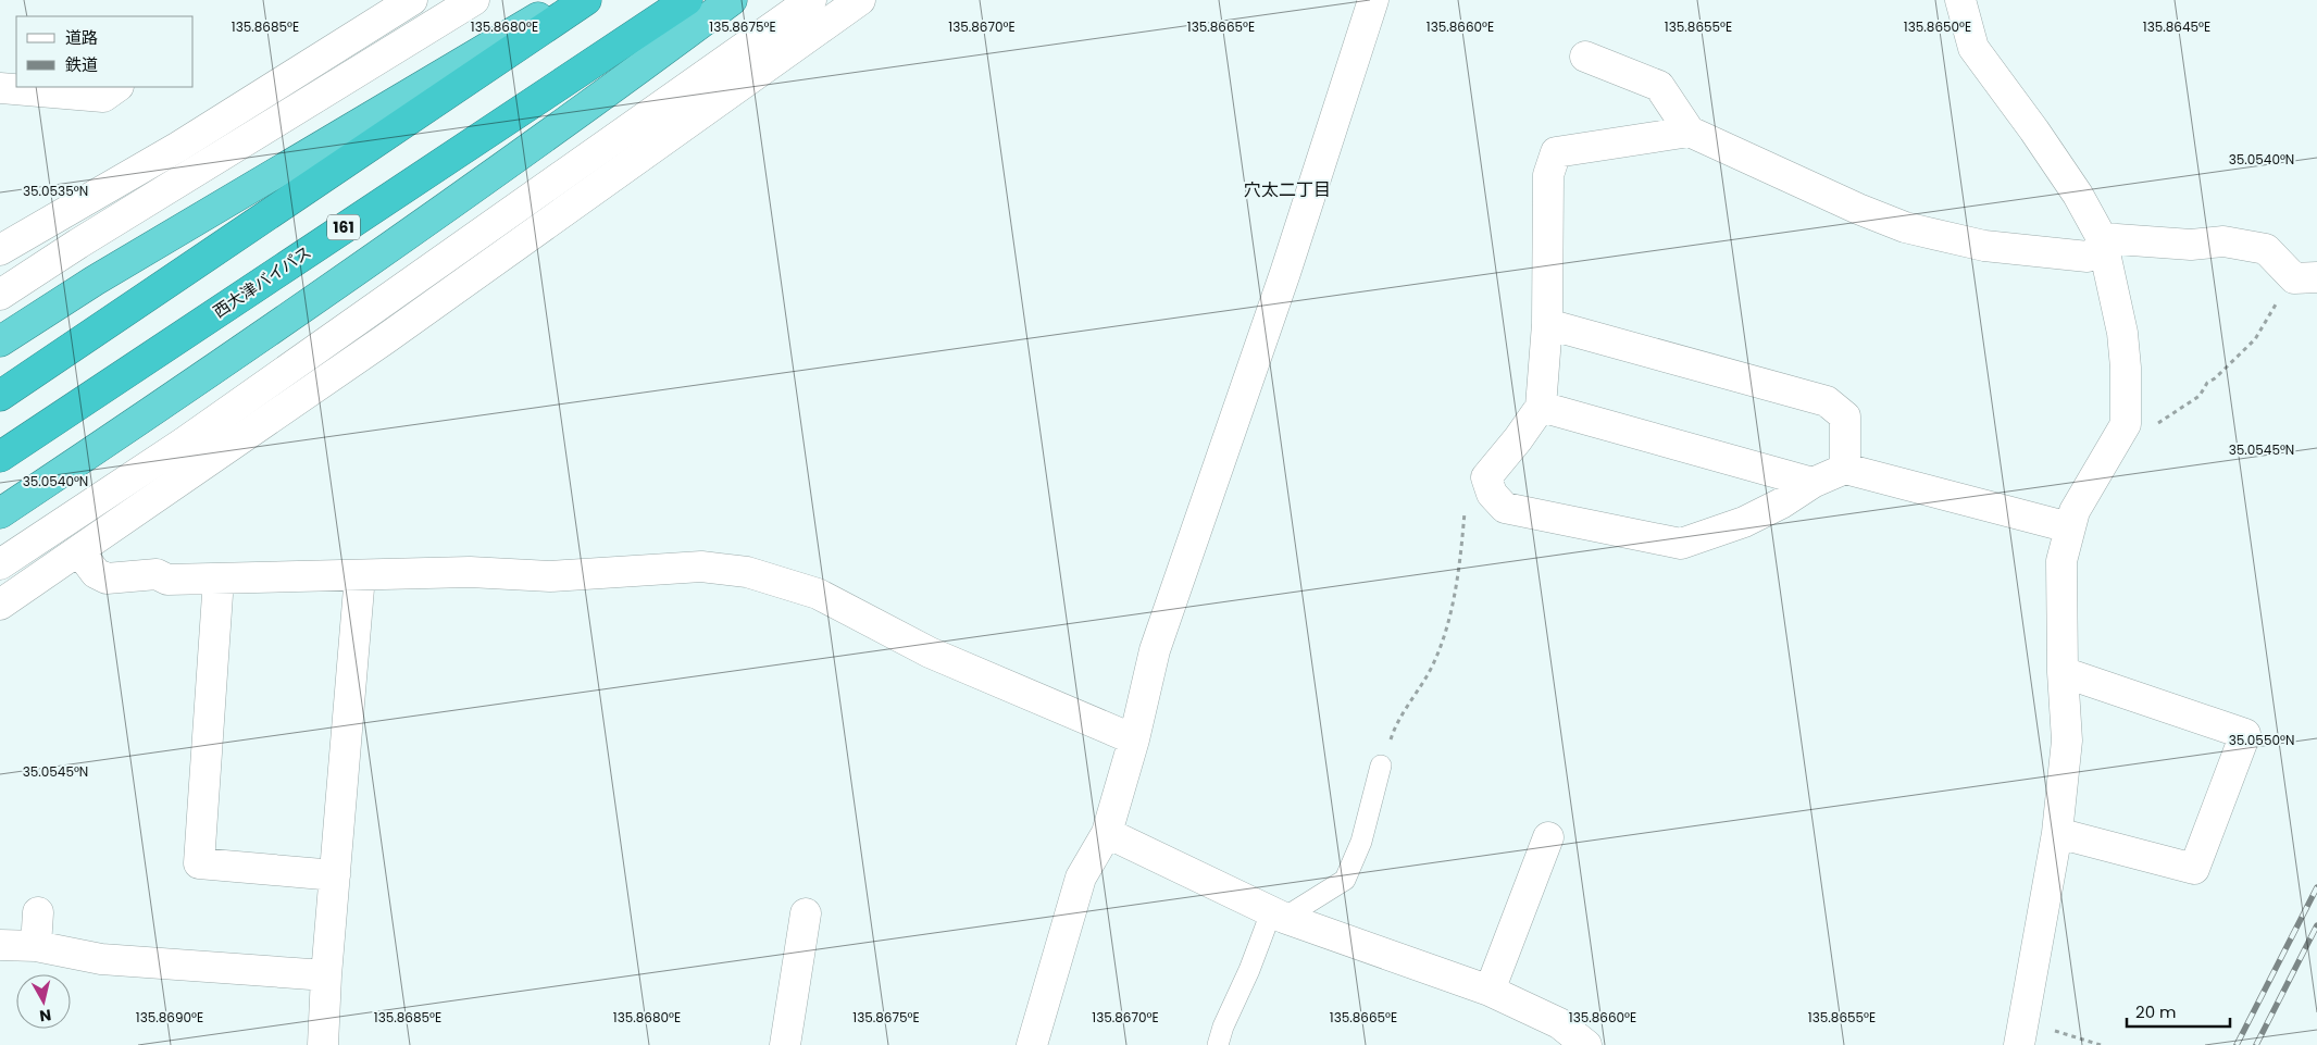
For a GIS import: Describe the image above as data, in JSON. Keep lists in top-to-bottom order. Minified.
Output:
{"streets":{"highway":["161","西大津バイパス"]},"districts":["穴太二丁目"],"legend":["道路","鉄道"],"scale_bar":"20 m","north":"bottom","coordinates":["135.8685°E","135.8680°E","135.8675°E","135.8670°E","135.8665°E","135.8660°E","135.8655°E","135.8650°E","135.8645°E","35.0540°N","35.0535°N","35.0545°N","35.0550°N","135.8690°E"]}
